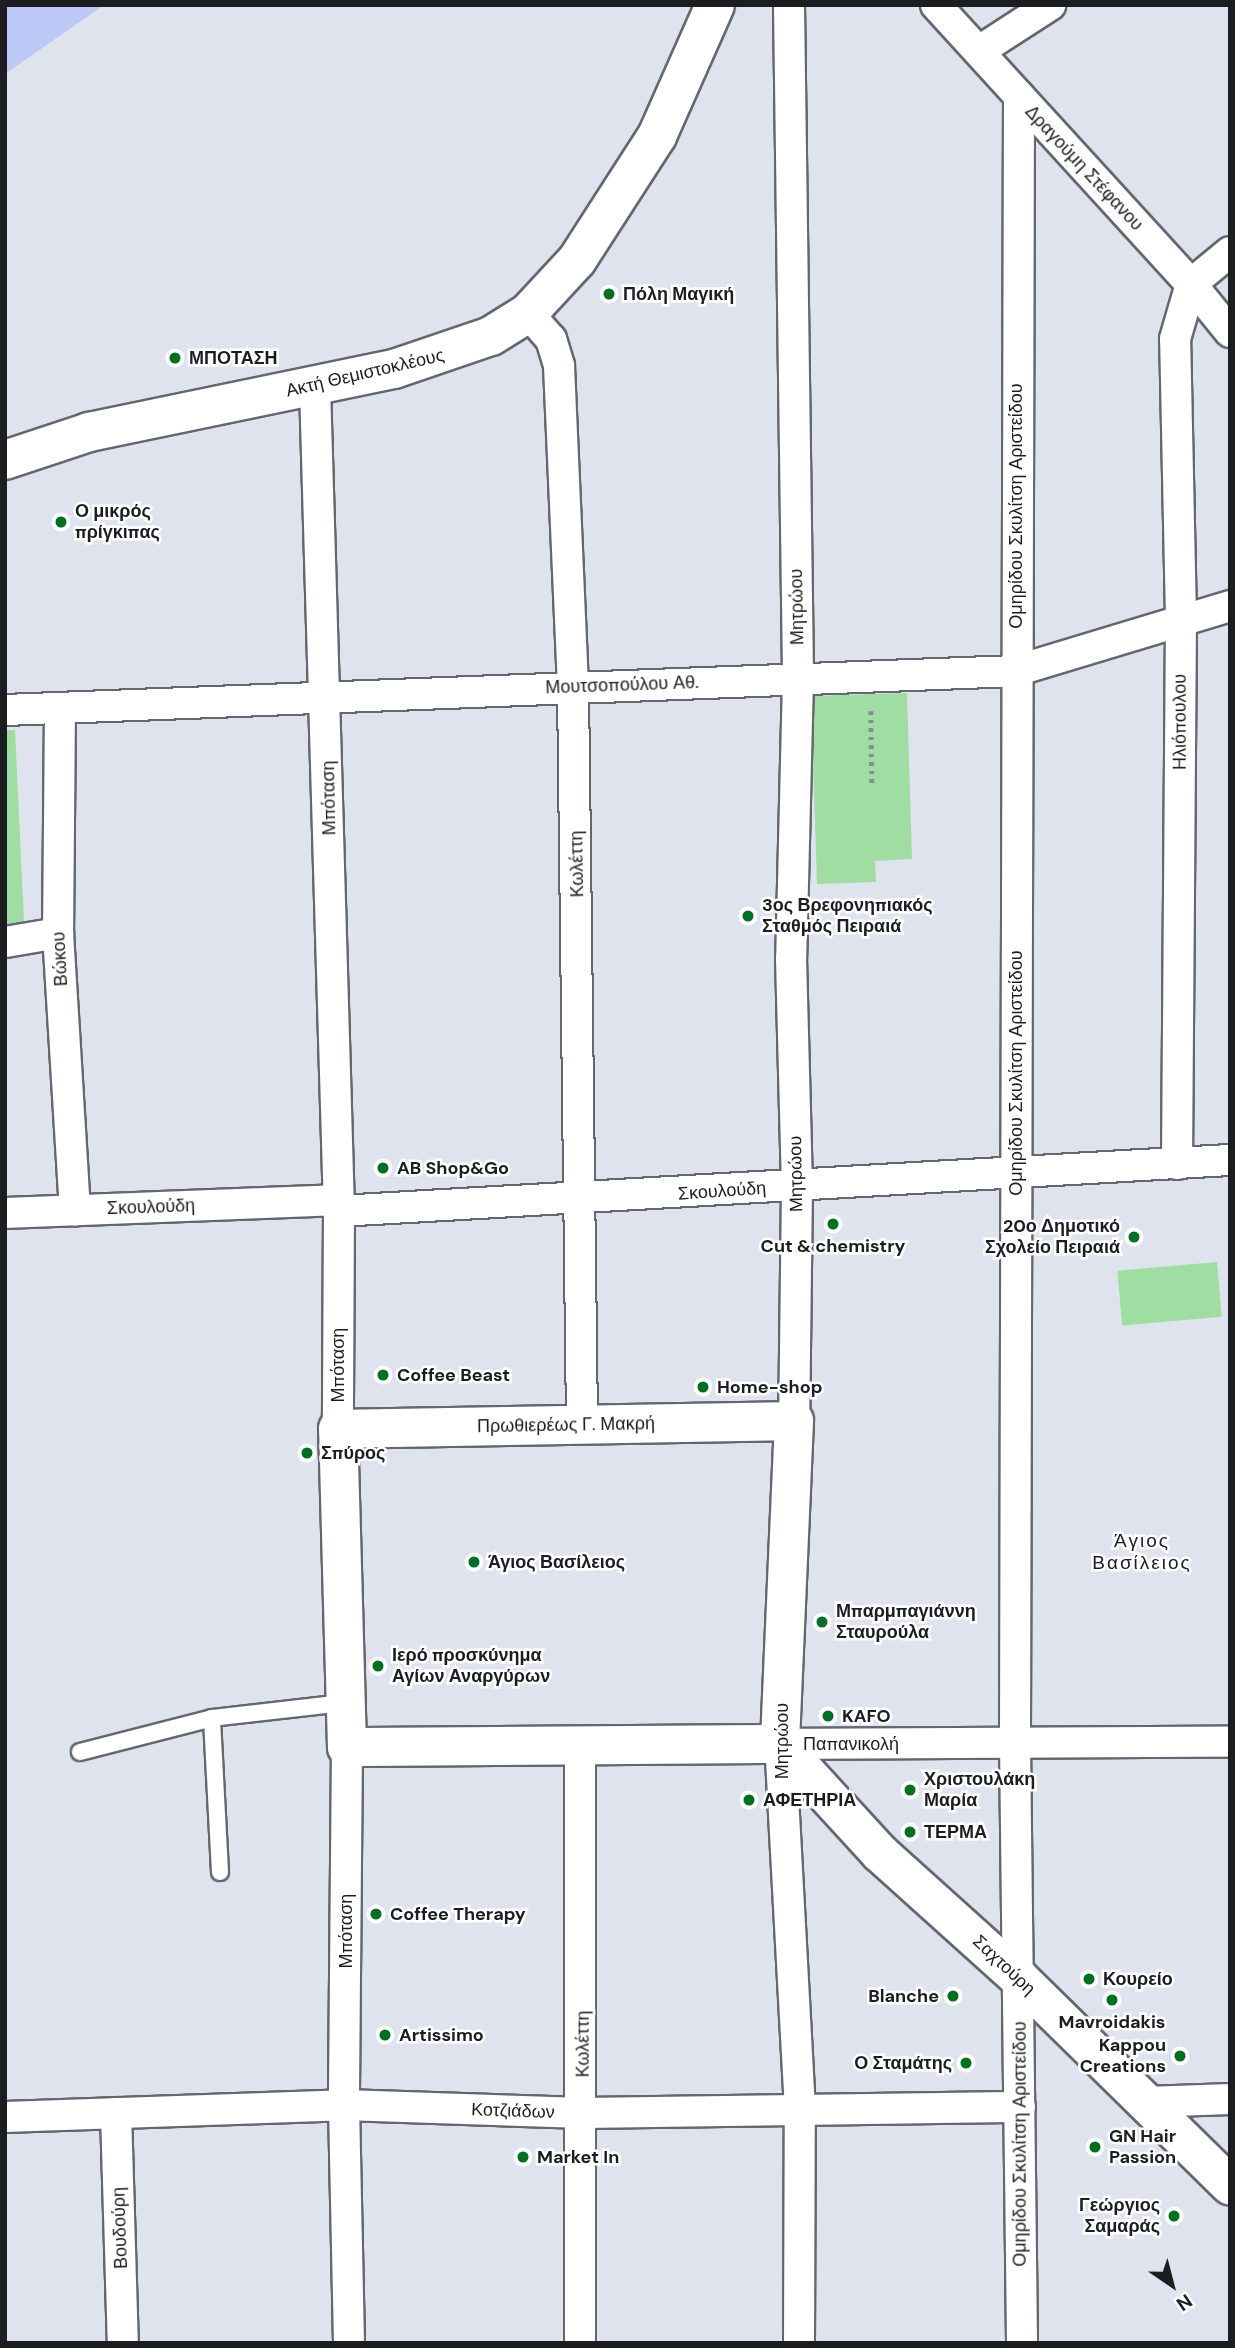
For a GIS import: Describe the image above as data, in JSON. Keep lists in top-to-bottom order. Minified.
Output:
{"streets":{"street":["Δραγούμη Στέφανου","Ακτή Θεμιστοκλέους","Ομηρίδου Σκυλίτση Αριστείδου","Μητρώου","Μουτσοπούλου Αθ.","Ηλιόπουλου","Μπόταση","Κωλέττη","Βώκου","Σκουλούδη","Πρωθιερέως Γ. Μακρή","Παπανικολή","Σαχτούρη","Κοτζιάδων","Βουδούρη"]},"crossings":[["Δραγούμη Στέφανου","Ομηρίδου Σκυλίτση Αριστείδου"],["Δραγούμη Στέφανου","Ηλιόπουλου"],["Ακτή Θεμιστοκλέους","Μπόταση"],["Ακτή Θεμιστοκλέους","Κωλέττη"],["Ομηρίδου Σκυλίτση Αριστείδου","Μουτσοπούλου Αθ."],["Ομηρίδου Σκυλίτση Αριστείδου","Σκουλούδη"],["Ομηρίδου Σκυλίτση Αριστείδου","Παπανικολή"],["Ομηρίδου Σκυλίτση Αριστείδου","Σαχτούρη"],["Ομηρίδου Σκυλίτση Αριστείδου","Κοτζιάδων"],["Μητρώου","Μουτσοπούλου Αθ."],["Μητρώου","Σκουλούδη"],["Μητρώου","Πρωθιερέως Γ. Μακρή"],["Μητρώου","Παπανικολή"],["Μητρώου","Σαχτούρη"],["Μητρώου","Κοτζιάδων"],["Μουτσοπούλου Αθ.","Ηλιόπουλου"],["Μουτσοπούλου Αθ.","Μπόταση"],["Μουτσοπούλου Αθ.","Κωλέττη"],["Μουτσοπούλου Αθ.","Βώκου"],["Ηλιόπουλου","Σκουλούδη"],["Μπόταση","Σκουλούδη"],["Μπόταση","Πρωθιερέως Γ. Μακρή"],["Μπόταση","Παπανικολή"],["Μπόταση","Κοτζιάδων"],["Κωλέττη","Σκουλούδη"],["Κωλέττη","Πρωθιερέως Γ. Μακρή"],["Κωλέττη","Παπανικολή"],["Κωλέττη","Κοτζιάδων"],["Βώκου","Σκουλούδη"],["Παπανικολή","Σαχτούρη"],["Κοτζιάδων","Βουδούρη"]],"districts":["Άγιος Βασίλειος"],"places":["Πόλη Μαγική","ΜΠΟΤΑΣΗ","Ο μικρός πρίγκιπας","3ος Βρεφονηπιακός Σταθμός Πειραιά","AB Shop&Go","Cut & chemistry","20ο Δημοτικό Σχολείο Πειραιά","Coffee Beast","Home-shop","Σπύρος","Άγιος Βασίλειος","Μπαρμπαγιάννη Σταυρούλα","Ιερό προσκύνημα Αγίων Αναργύρων","KAFO","Χριστουλάκη Μαρία","ΑΦΕΤΗΡΙΑ","ΤΕΡΜΑ","Coffee Therapy","Κουρείο","Blanche","Mavroidakis","Artissimo","Kappou Creations","Ο Σταμάτης","GN Hair Passion","Market In","Γεώργιος Σαμαράς"],"north":"bottom right"}
